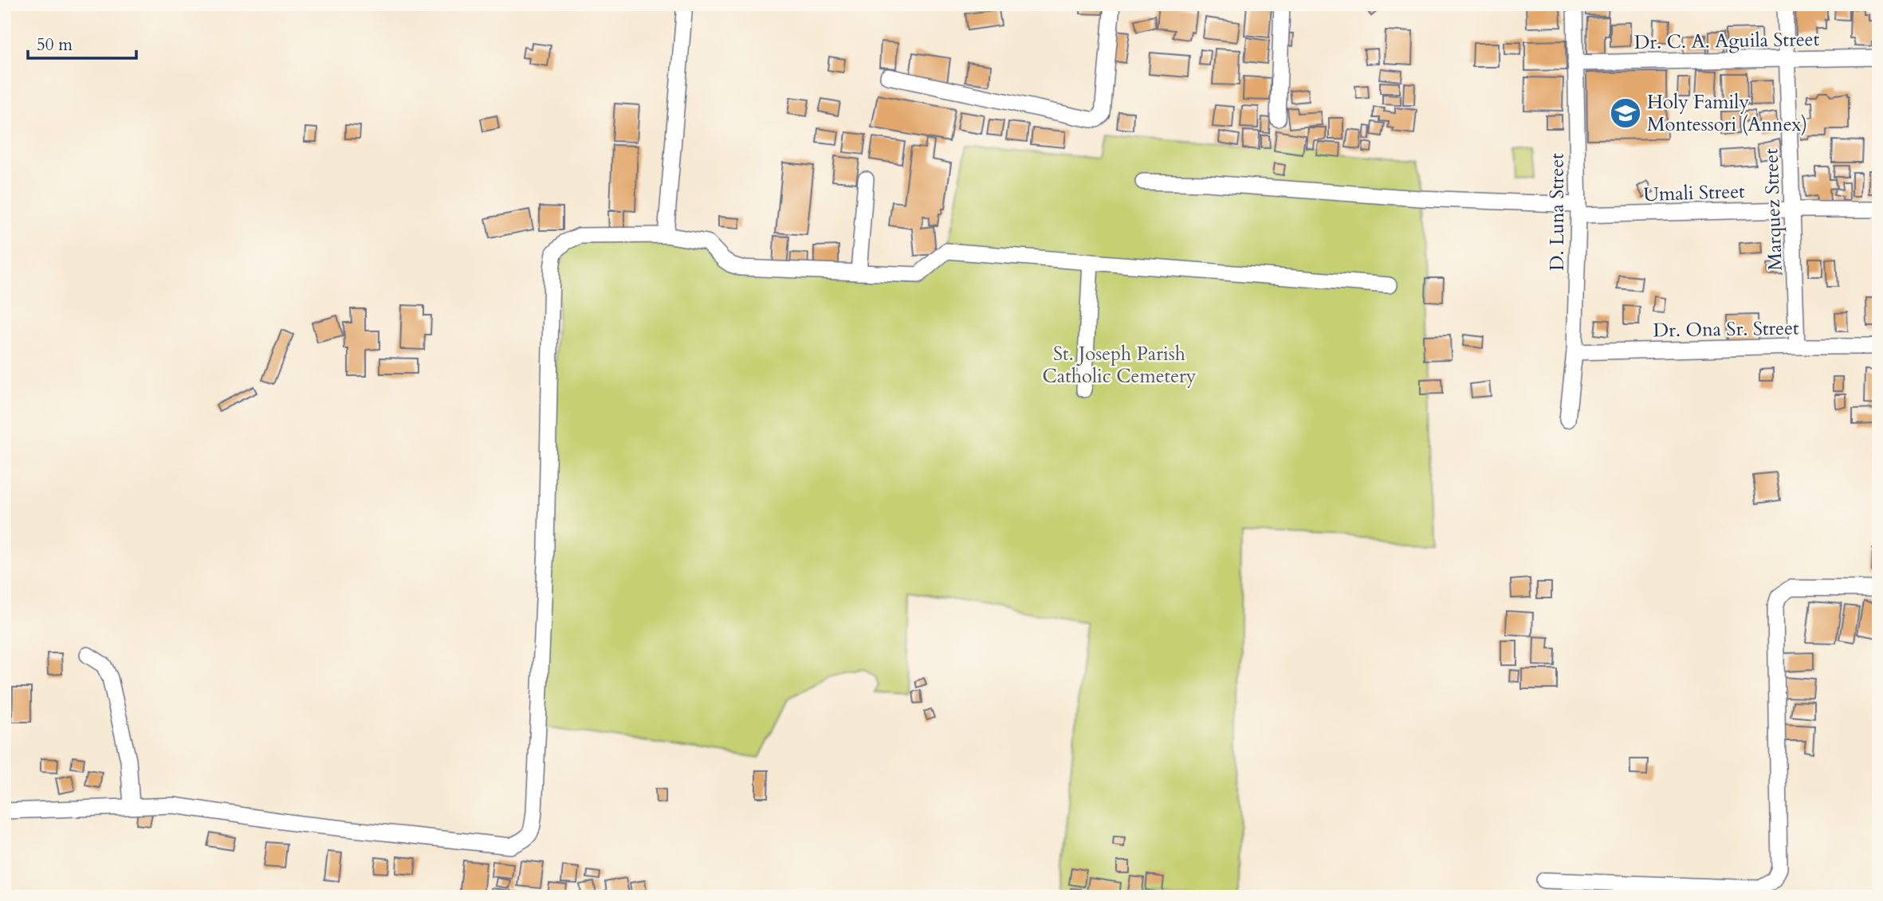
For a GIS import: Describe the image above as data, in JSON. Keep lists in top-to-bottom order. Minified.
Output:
{"streets":{"street":["Dr. C. A. Aguila Street","Umali Street","Marquez Street","D. Luna Street","Dr. Ona Sr. Street"]},"crossings":[["Dr. C. A. Aguila Street","Marquez Street"],["Dr. C. A. Aguila Street","D. Luna Street"],["Umali Street","Marquez Street"],["Umali Street","D. Luna Street"],["Marquez Street","Dr. Ona Sr. Street"],["D. Luna Street","Dr. Ona Sr. Street"]],"parks":["St. Joseph Parish Catholic Cemetery"],"places":{"school or university":["Holy Family Montessori (Annex)"]},"scale_bar":"50 m"}
